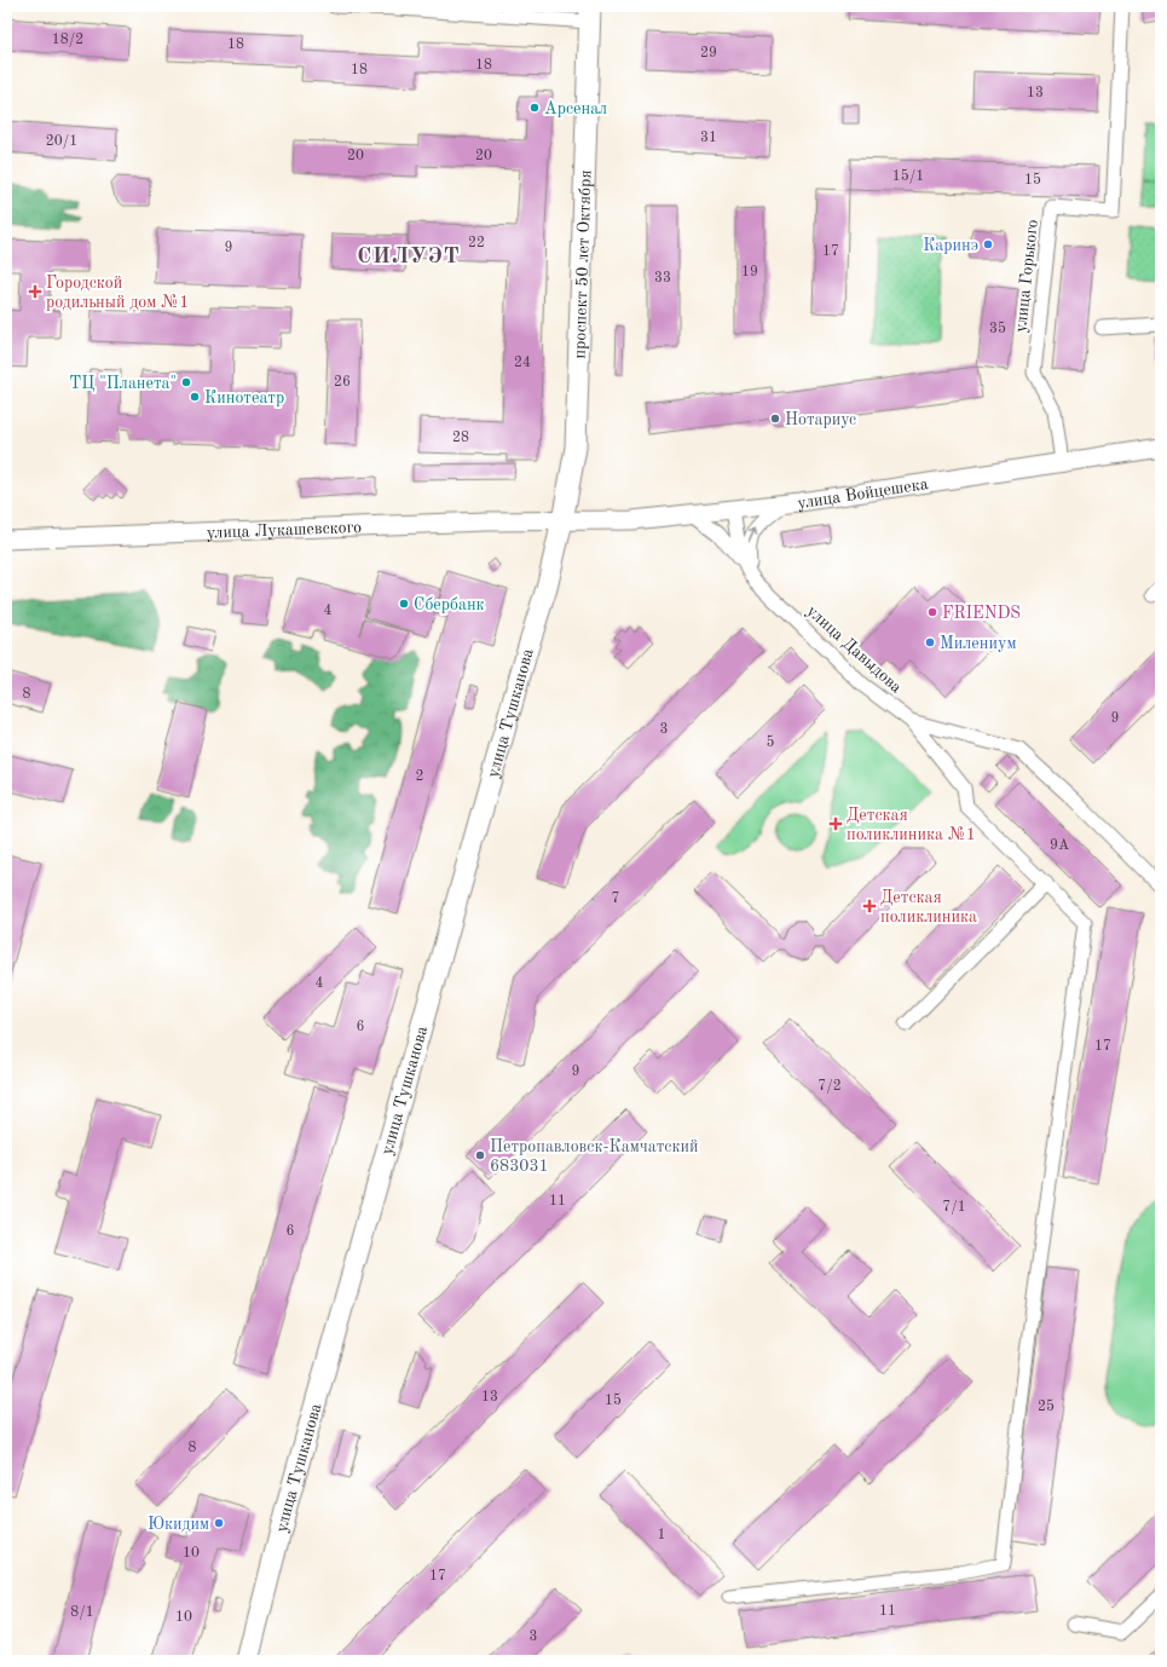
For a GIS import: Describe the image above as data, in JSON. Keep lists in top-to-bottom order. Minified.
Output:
{"streets":{"main road":["проспект 50 лет Октября","улица Войцешека","улица Лукашевского","улица Тушканова"],"street":["улица Горького","улица Давыдова"]},"crossings":[["проспект 50 лет Октября","улица Войцешека"],["проспект 50 лет Октября","улица Лукашевского"],["проспект 50 лет Октября","улица Тушканова"],["улица Горького","улица Войцешека"],["улица Войцешека","улица Лукашевского"],["улица Войцешека","улица Давыдова"],["улица Войцешека","улица Тушканова"],["улица Лукашевского","улица Тушканова"]],"districts":["СИЛУЭТ"],"places":{"other":["Арсенал","Каринэ","ТЦ \"Планета\"","Кинотеатр","Нотариус","Сбербанк","FRIENDS","Милениум","Петропавловск-Камчатский 683031","Юкидим"],"health":["Городской родильный дом №1","Детская поликлиника №1","Детская поликлиника"]},"house_numbers":["18/2","18","29","18","18","13","31","20/1","20","20","15/1","15","22","9","17","19","33","35","24","26","28","4","8","9","3","5","2","9А","7","4","6","17","9","7/2","11","7/1","6","13","15","25","8","1","10","17","11","8/1","10","3"]}
